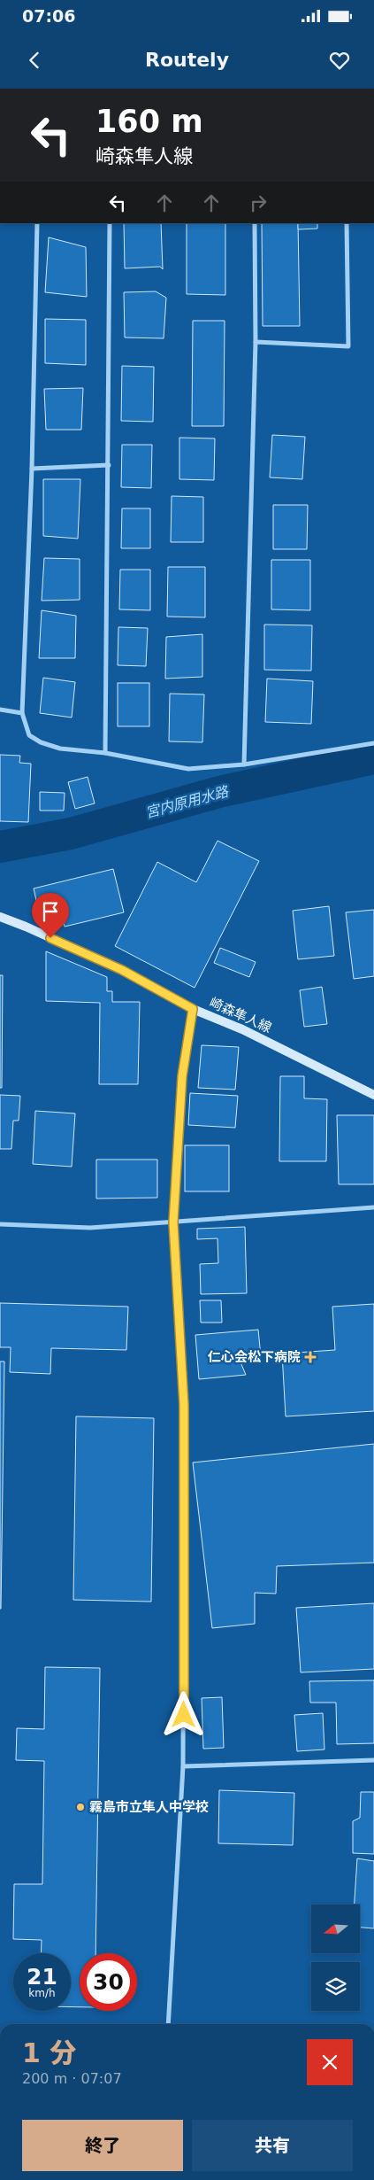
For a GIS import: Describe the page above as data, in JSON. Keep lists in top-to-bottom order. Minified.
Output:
{"streets":{"main road":["崎森隼人線"]},"water":["宮内原用水路"],"places":{"health":["仁心会松下病院"],"other":["霧島市立隼人中学校"]},"north":"left","page":{"status":"07:06","header":"Routely","turn":["160 m","崎森隼人線"],"speed":"21 km/h","limit":"30","heading":["1 分","200 m · 07:07"],"buttons":["終了","共有"]}}
